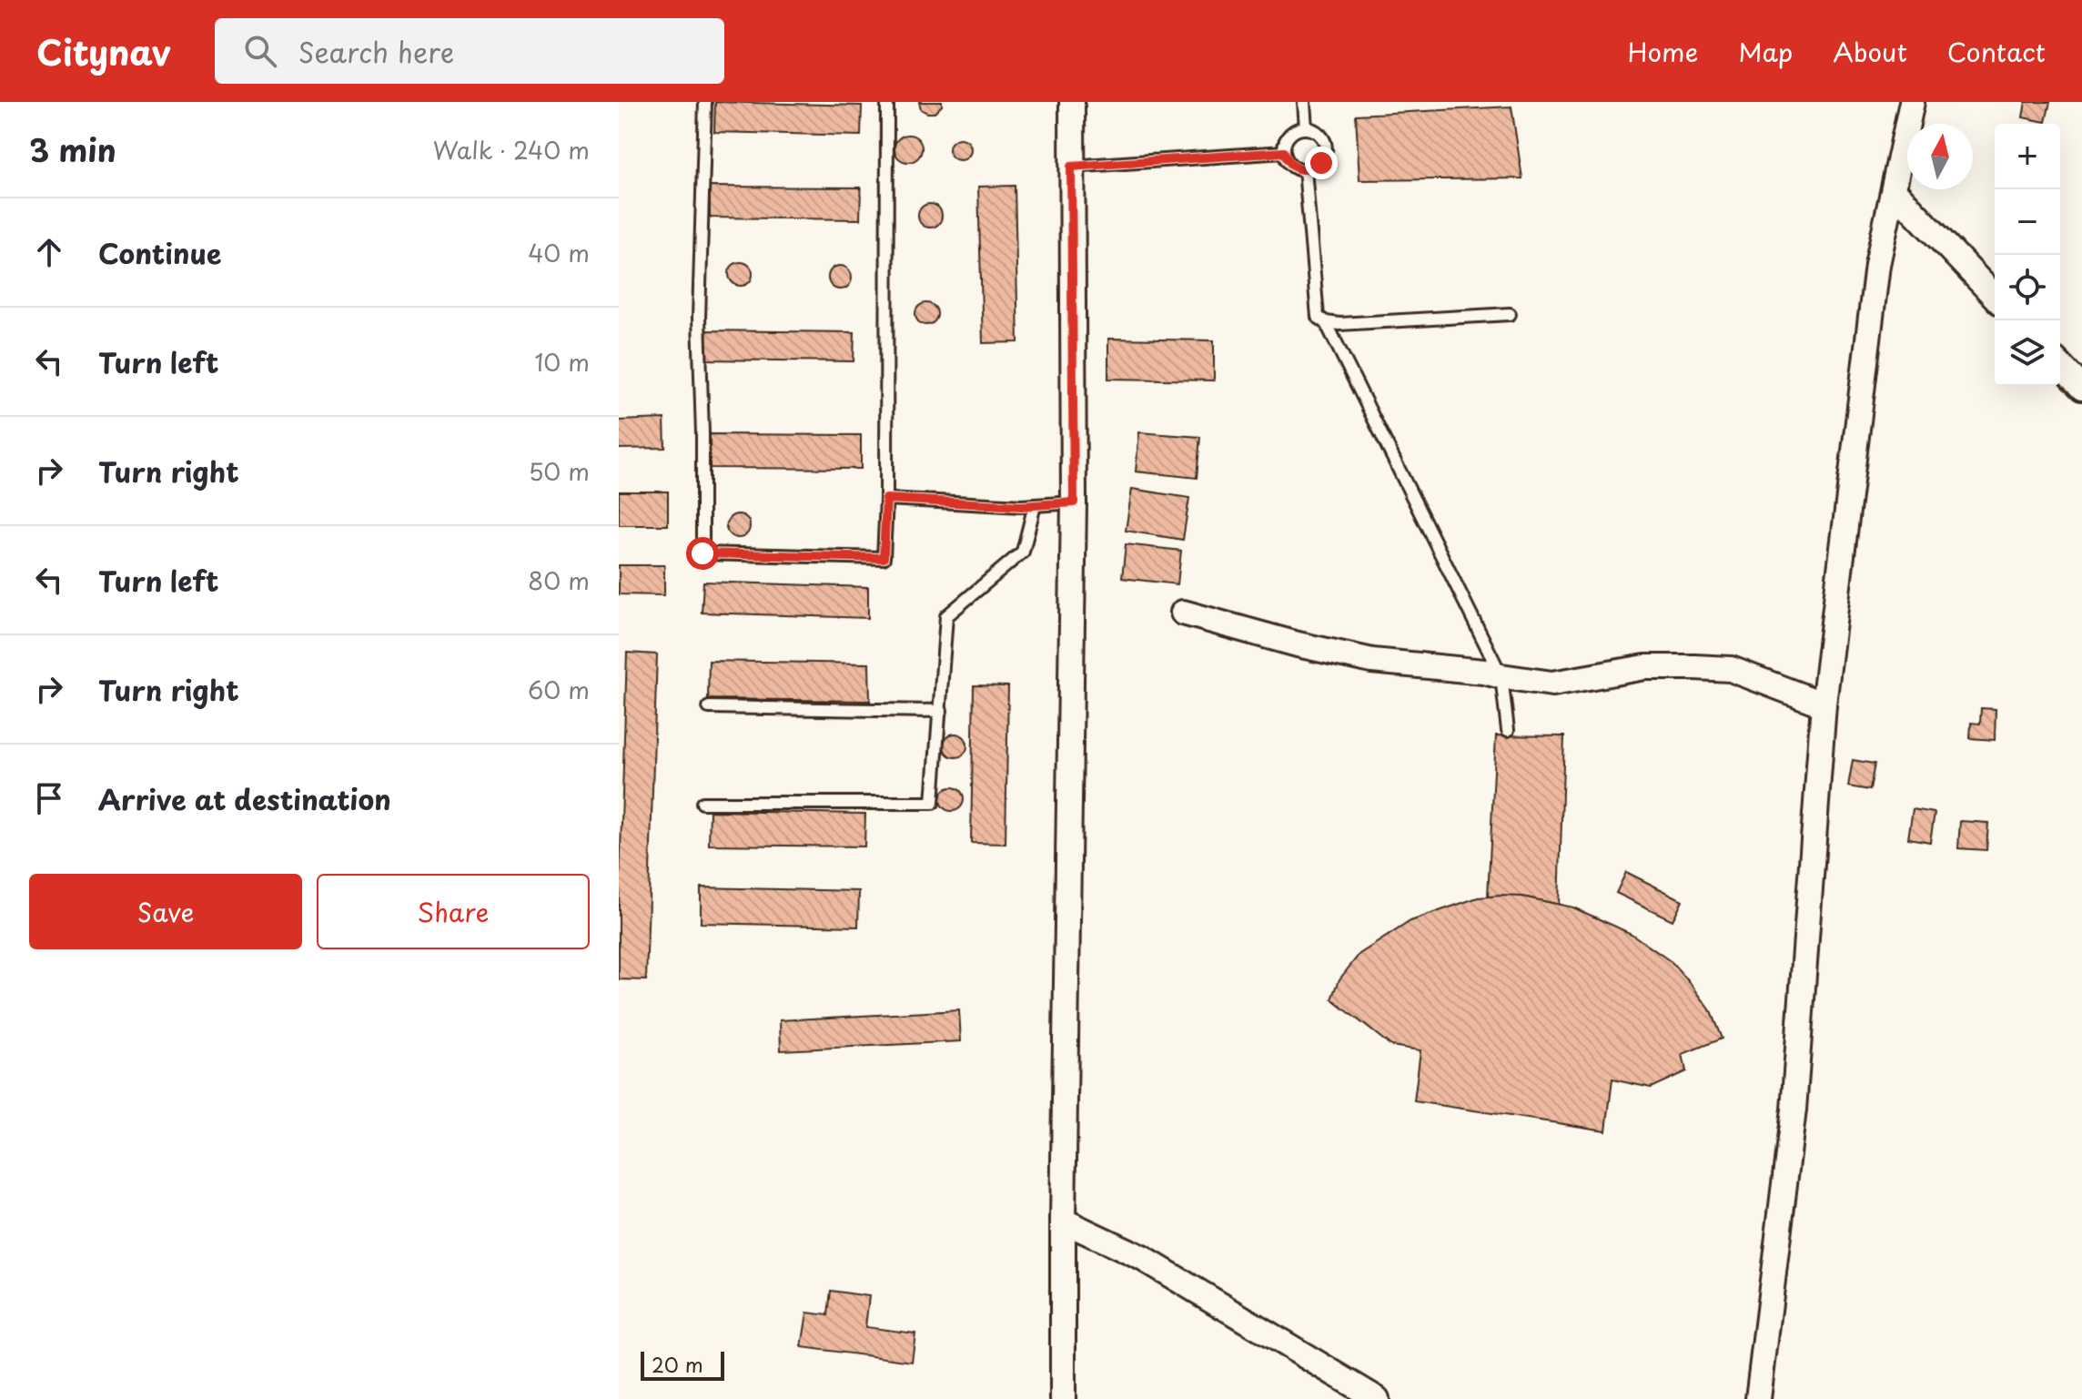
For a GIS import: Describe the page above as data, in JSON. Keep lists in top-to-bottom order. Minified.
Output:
{"scale_bar":"20 m","north":"top","page":{"header":"Citynav","search":"Search here","nav":["Home","Map","About","Contact"],"heading":["3 min","Walk · 240 m"],"map_buttons":["+","−"],"list":[["Continue","40 m"],["Turn left","10 m"],["Turn right","50 m"],["Turn left","80 m"],["Turn right","60 m"],"Arrive at destination"],"buttons":["Save","Share"],"scale":"20 m"}}
